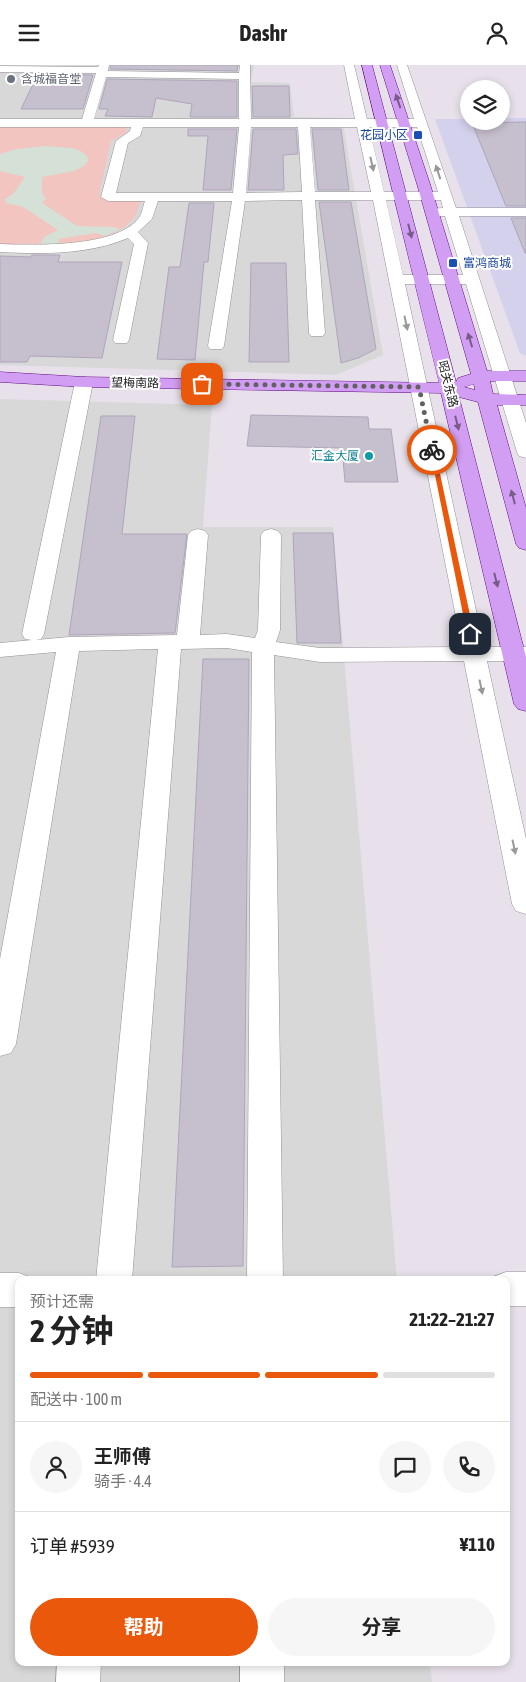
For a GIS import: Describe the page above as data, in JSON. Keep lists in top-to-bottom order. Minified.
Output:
{"streets":{"main road":["望梅南路","昭关东路"]},"crossings":[["望梅南路","昭关东路"]],"places":{"other":["含城福音堂","汇金大厦"],"transit":["花园小区","富鸿商城"]},"page":{"header":"Dashr","heading":["2 分钟","预计还需","21:22–21:27"],"panel":["王师傅","骑手 · 4.4","订单 #5939","¥110"],"bar":"配送中 · 100 m","buttons":["帮助","分享"]}}
